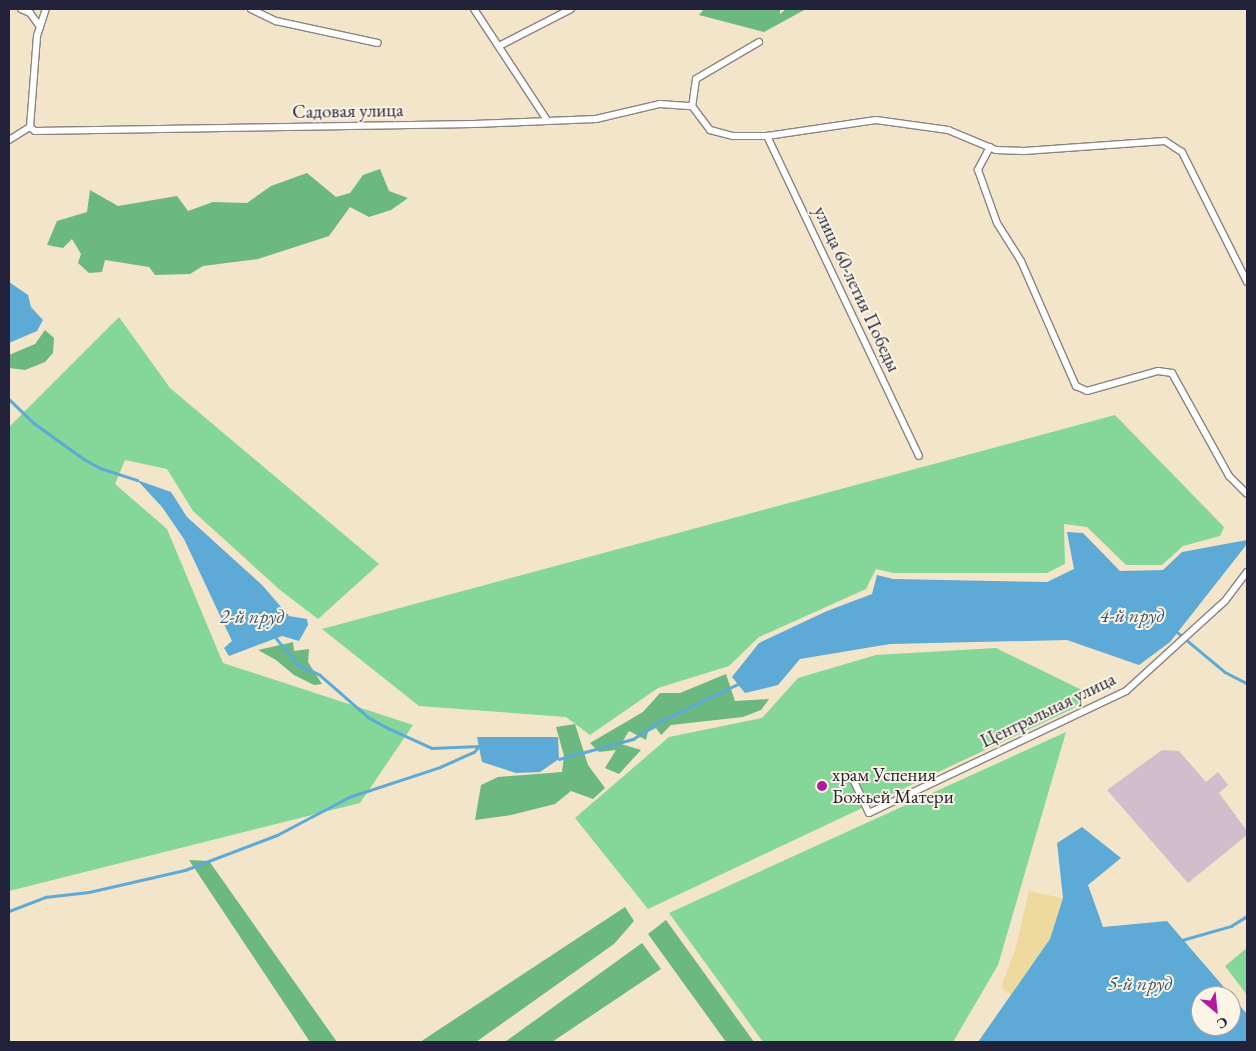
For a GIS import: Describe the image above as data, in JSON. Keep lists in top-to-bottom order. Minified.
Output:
{"streets":{"street":["Садовая улица","улица 60-летия Победы","Центральная улица"]},"water":["4-й пруд","2-й пруд","5-й пруд"],"places":["храм Успения Божьей Матери"],"north":"bottom right"}
